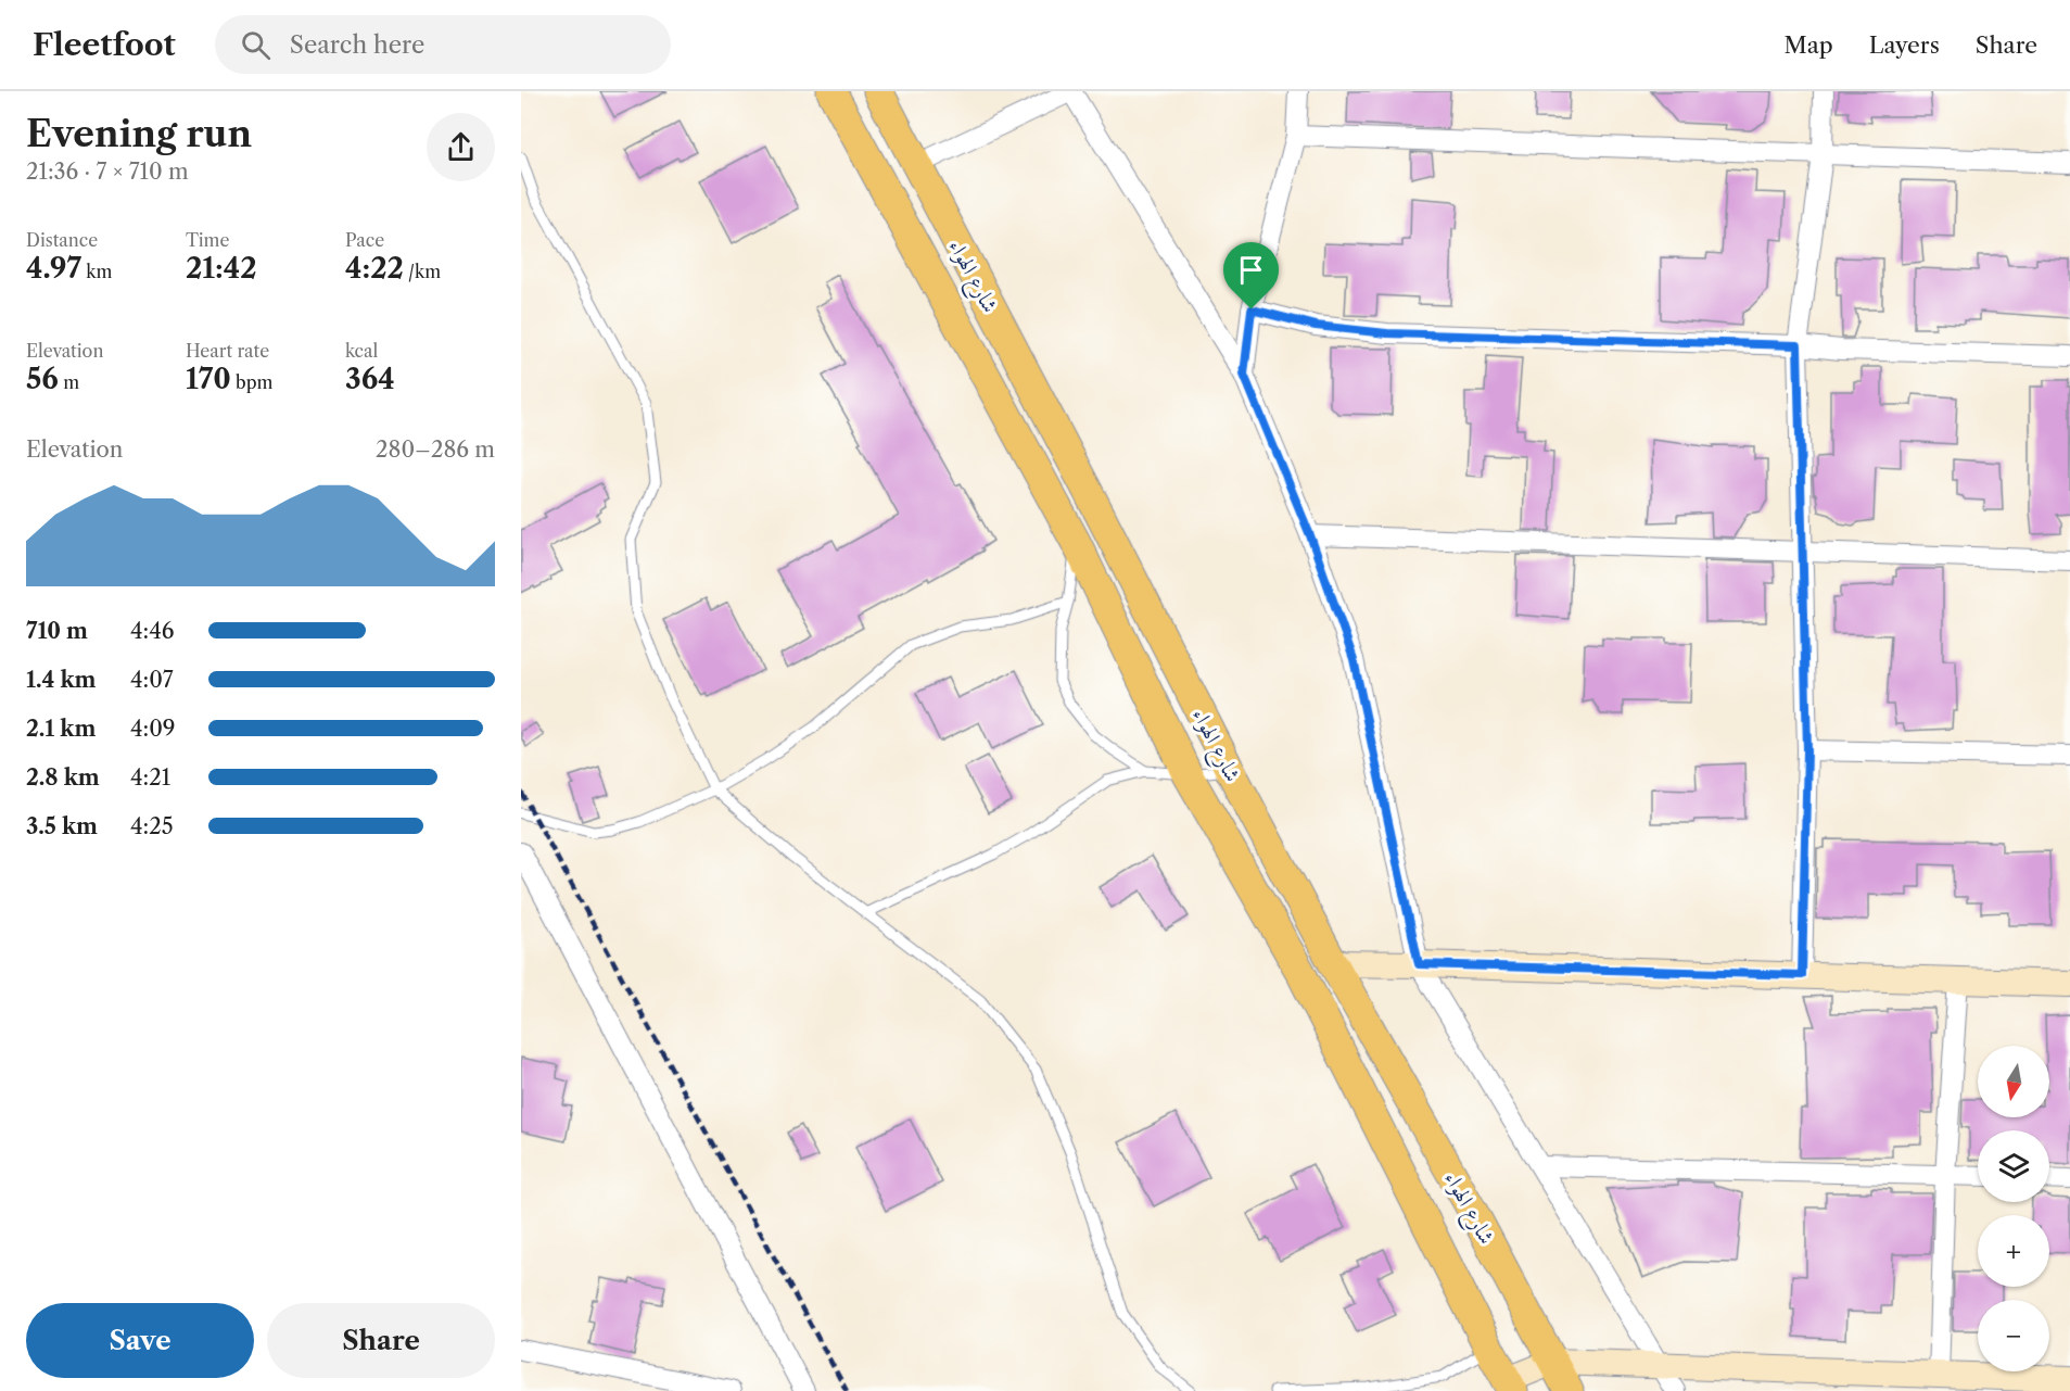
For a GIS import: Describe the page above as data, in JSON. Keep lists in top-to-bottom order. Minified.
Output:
{"streets":{"main road":["شارع الهواء"]},"north":"bottom","page":{"header":"Fleetfoot","search":"Search here","nav":["Map","Layers","Share"],"heading":["Evening run","21:36 · 7 × 710 m"],"stats":[["Distance","4.97 km"],["Time","21:42"],["Pace","4:22 /km"],["Elevation","56 m"],["Heart rate","170 bpm"],["kcal","364"]],"chart":["Elevation","280–286 m"],"list":[{"name":"710 m","note":"4:46"},{"name":"1.4 km","note":"4:07"},{"name":"2.1 km","note":"4:09"},{"name":"2.8 km","note":"4:21"},{"name":"3.5 km","note":"4:25"}],"map_buttons":["+","−"],"buttons":["Save","Share"]}}
